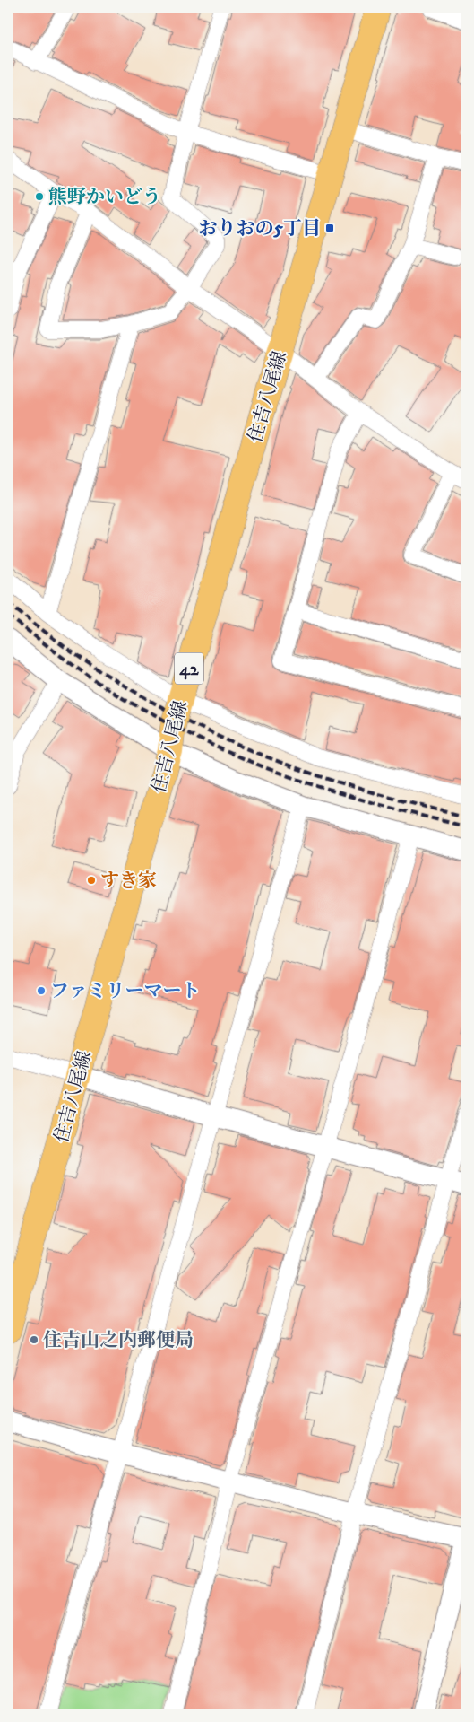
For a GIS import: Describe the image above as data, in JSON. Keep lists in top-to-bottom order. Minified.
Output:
{"streets":{"main road":["住吉八尾線","42"]},"places":{"other":["熊野かいどう","すき家","ファミリーマート","住吉山之内郵便局"],"transit":["おりおの5丁目"]}}
